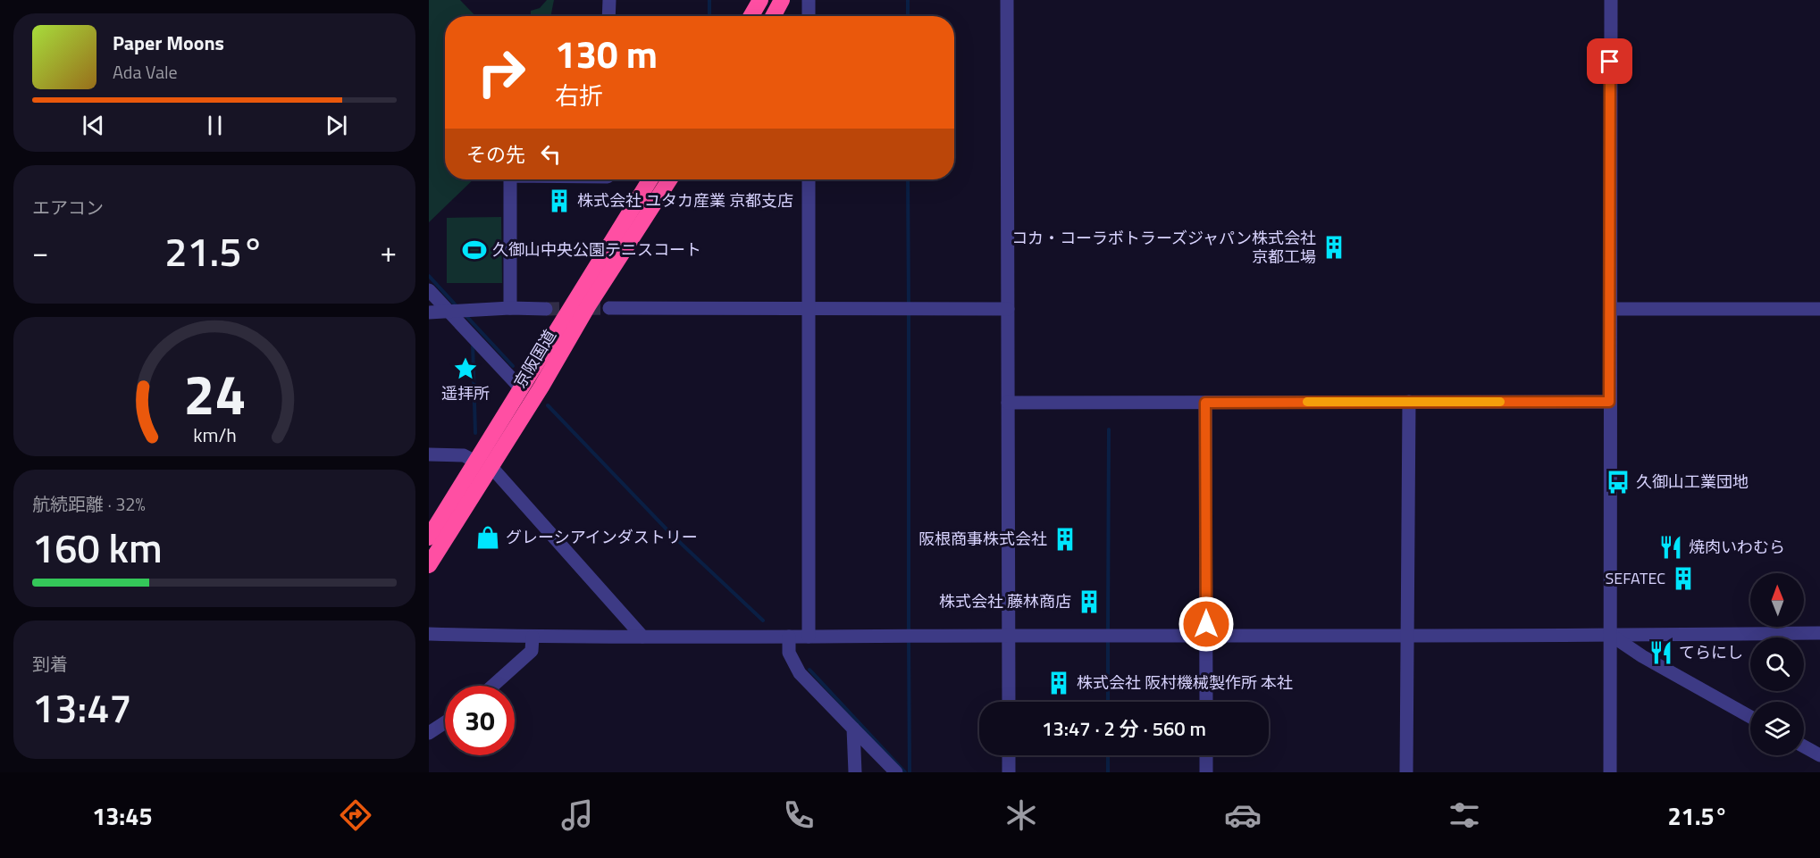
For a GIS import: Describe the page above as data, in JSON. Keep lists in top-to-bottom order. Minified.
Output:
{"streets":{"highway":["京阪国道"]},"places":{"building":["株式会社 ユタカ産業 京都支店","コカ・コーラボトラーズジャパン株式会社 京都工場","阪根商事株式会社","SEFATEC","株式会社 藤林商店","株式会社 阪村機械製作所 本社"],"sports":["久御山中央公園テニスコート"],"place":["遥拝所"],"bus stop":["久御山工業団地"],"shop":["グレーシアインダストリー"],"restaurant":["焼肉いわむら","てらにし"]},"north":"top","page":{"turn":["130 m","右折"],"song":["Paper Moons","Ada Vale"],"then":"その先","tile":["エアコン",["航続距離 · 32%","160 km"],["到着","13:47"]],"heat":["−","21.5°","+"],"limit":"30","trip":"13:47 · 2 分 · 560 m","tabs":["13:45","21.5°"],"gauge":["24","km/h"]}}
